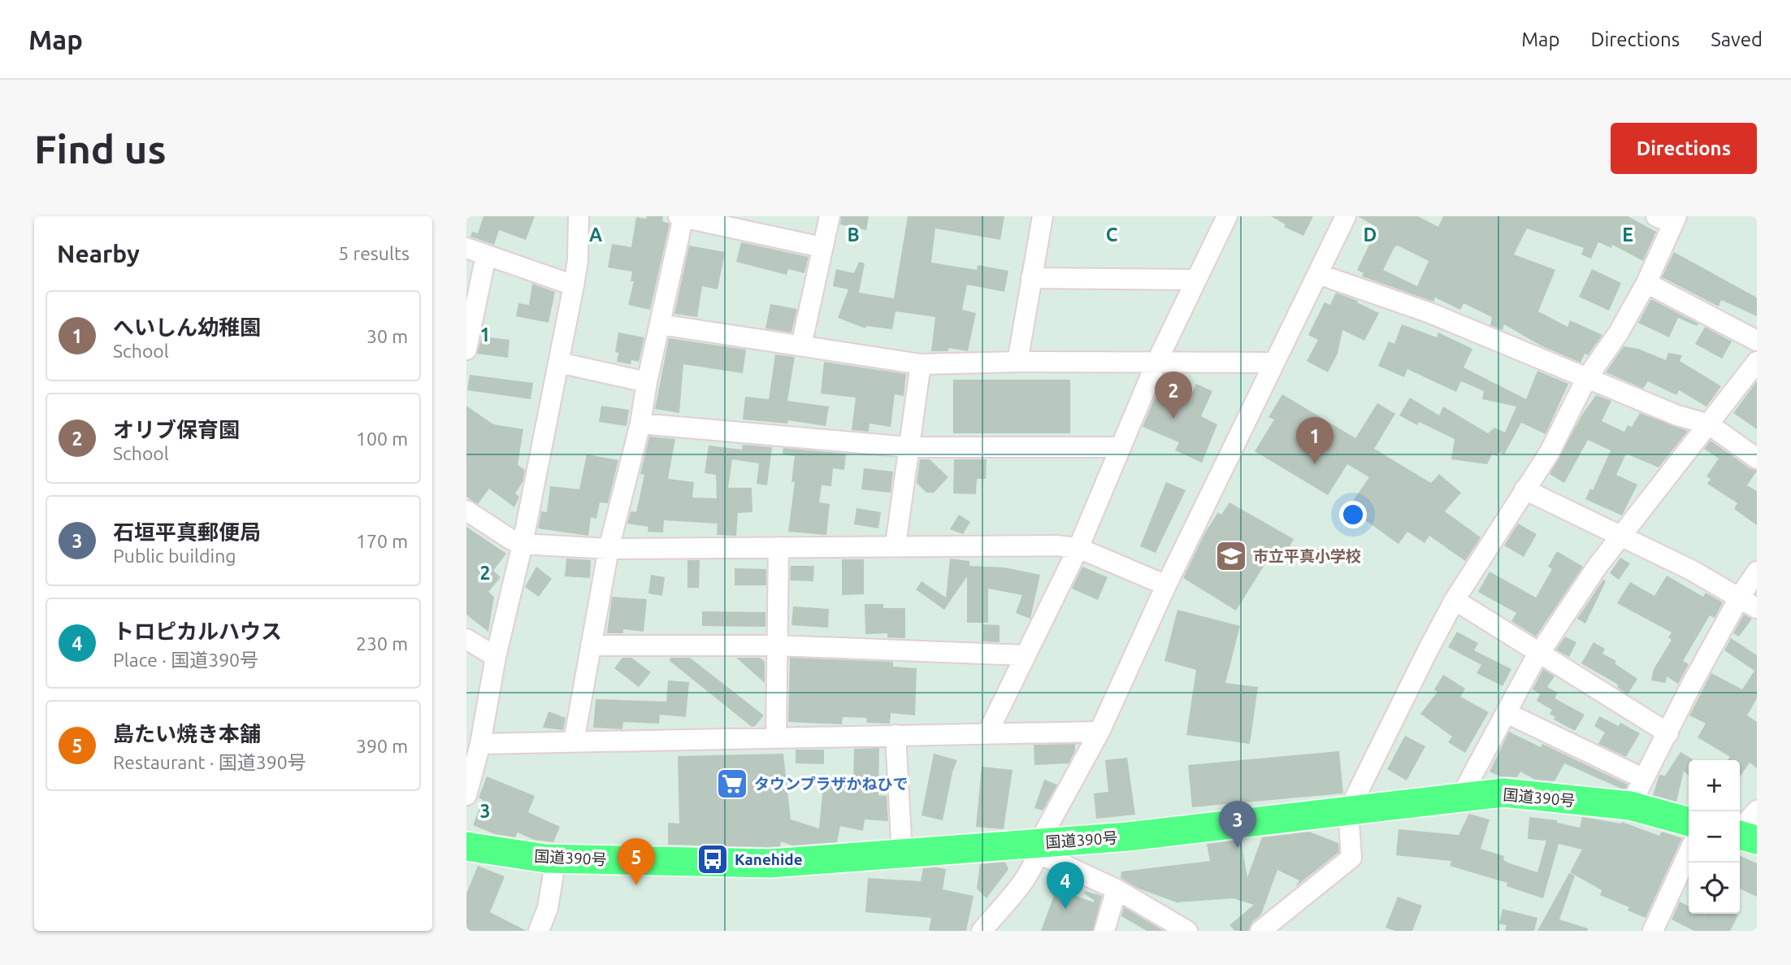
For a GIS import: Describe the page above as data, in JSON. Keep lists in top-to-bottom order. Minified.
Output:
{"streets":{"highway":["国道390号"]},"places":{"school or university":["市立平真小学校"],"supermarket":["タウンプラザかねひで"],"bus stop":["Kanehide"]},"page":{"header":"Map","nav":["Map","Directions","Saved"],"buttons":"Directions","title":"Find us","heading":["Nearby","5 results"],"list":[{"mark":"1","name":"へいしん幼稚園","note":"School","value":"30 m"},{"mark":"2","name":"オリブ保育園","note":"School","value":"100 m"},{"mark":"3","name":"石垣平真郵便局","note":"Public building","value":"170 m"},{"mark":"4","name":"トロピカルハウス","note":"Place · 国道390号","value":"230 m"},{"mark":"5","name":"島たい焼き本舗","note":"Restaurant · 国道390号","value":"390 m"}],"pins":["2","1","3","5","4"],"map_buttons":["+","−"]},"grid":{"columns":["A","B","C","D","E"],"rows":["1","2","3"]}}
